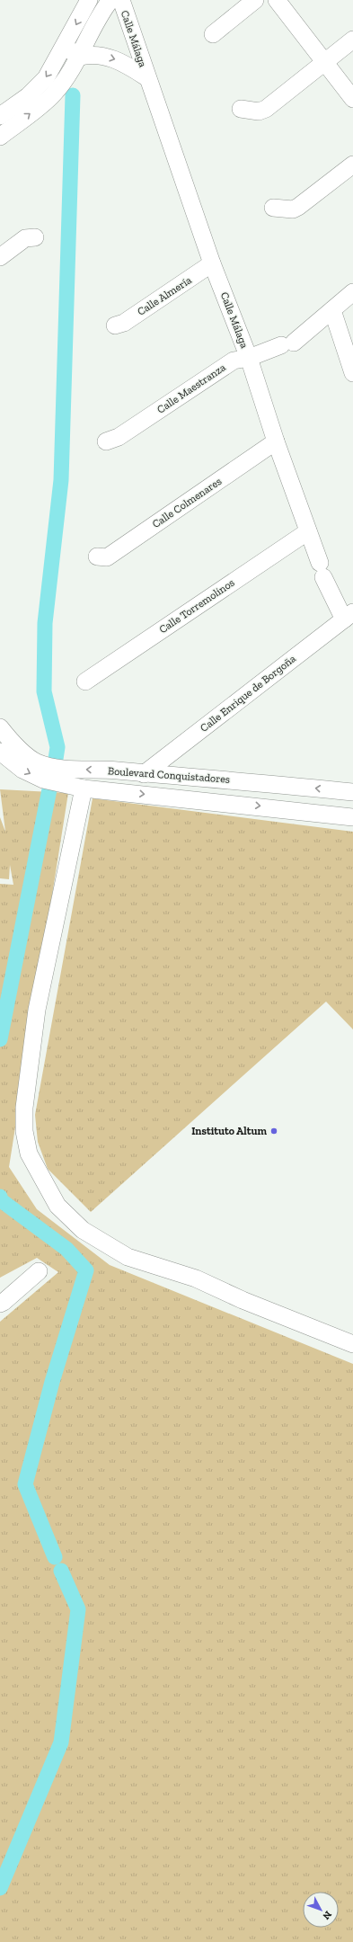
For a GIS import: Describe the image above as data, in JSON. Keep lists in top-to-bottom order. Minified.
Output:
{"streets":{"street":["Calle Málaga","Calle Almería","Calle Maestranza","Calle Colmenares","Calle Torremolinos","Calle Enrique de Borgoña","Boulevard Conquistadores"]},"crossings":[["Calle Málaga","Calle Almería"],["Calle Málaga","Calle Maestranza"],["Calle Málaga","Calle Colmenares"],["Calle Málaga","Calle Torremolinos"],["Calle Málaga","Calle Enrique de Borgoña"],["Calle Enrique de Borgoña","Boulevard Conquistadores"]],"places":["Instituto Altum"],"north":"bottom right"}
